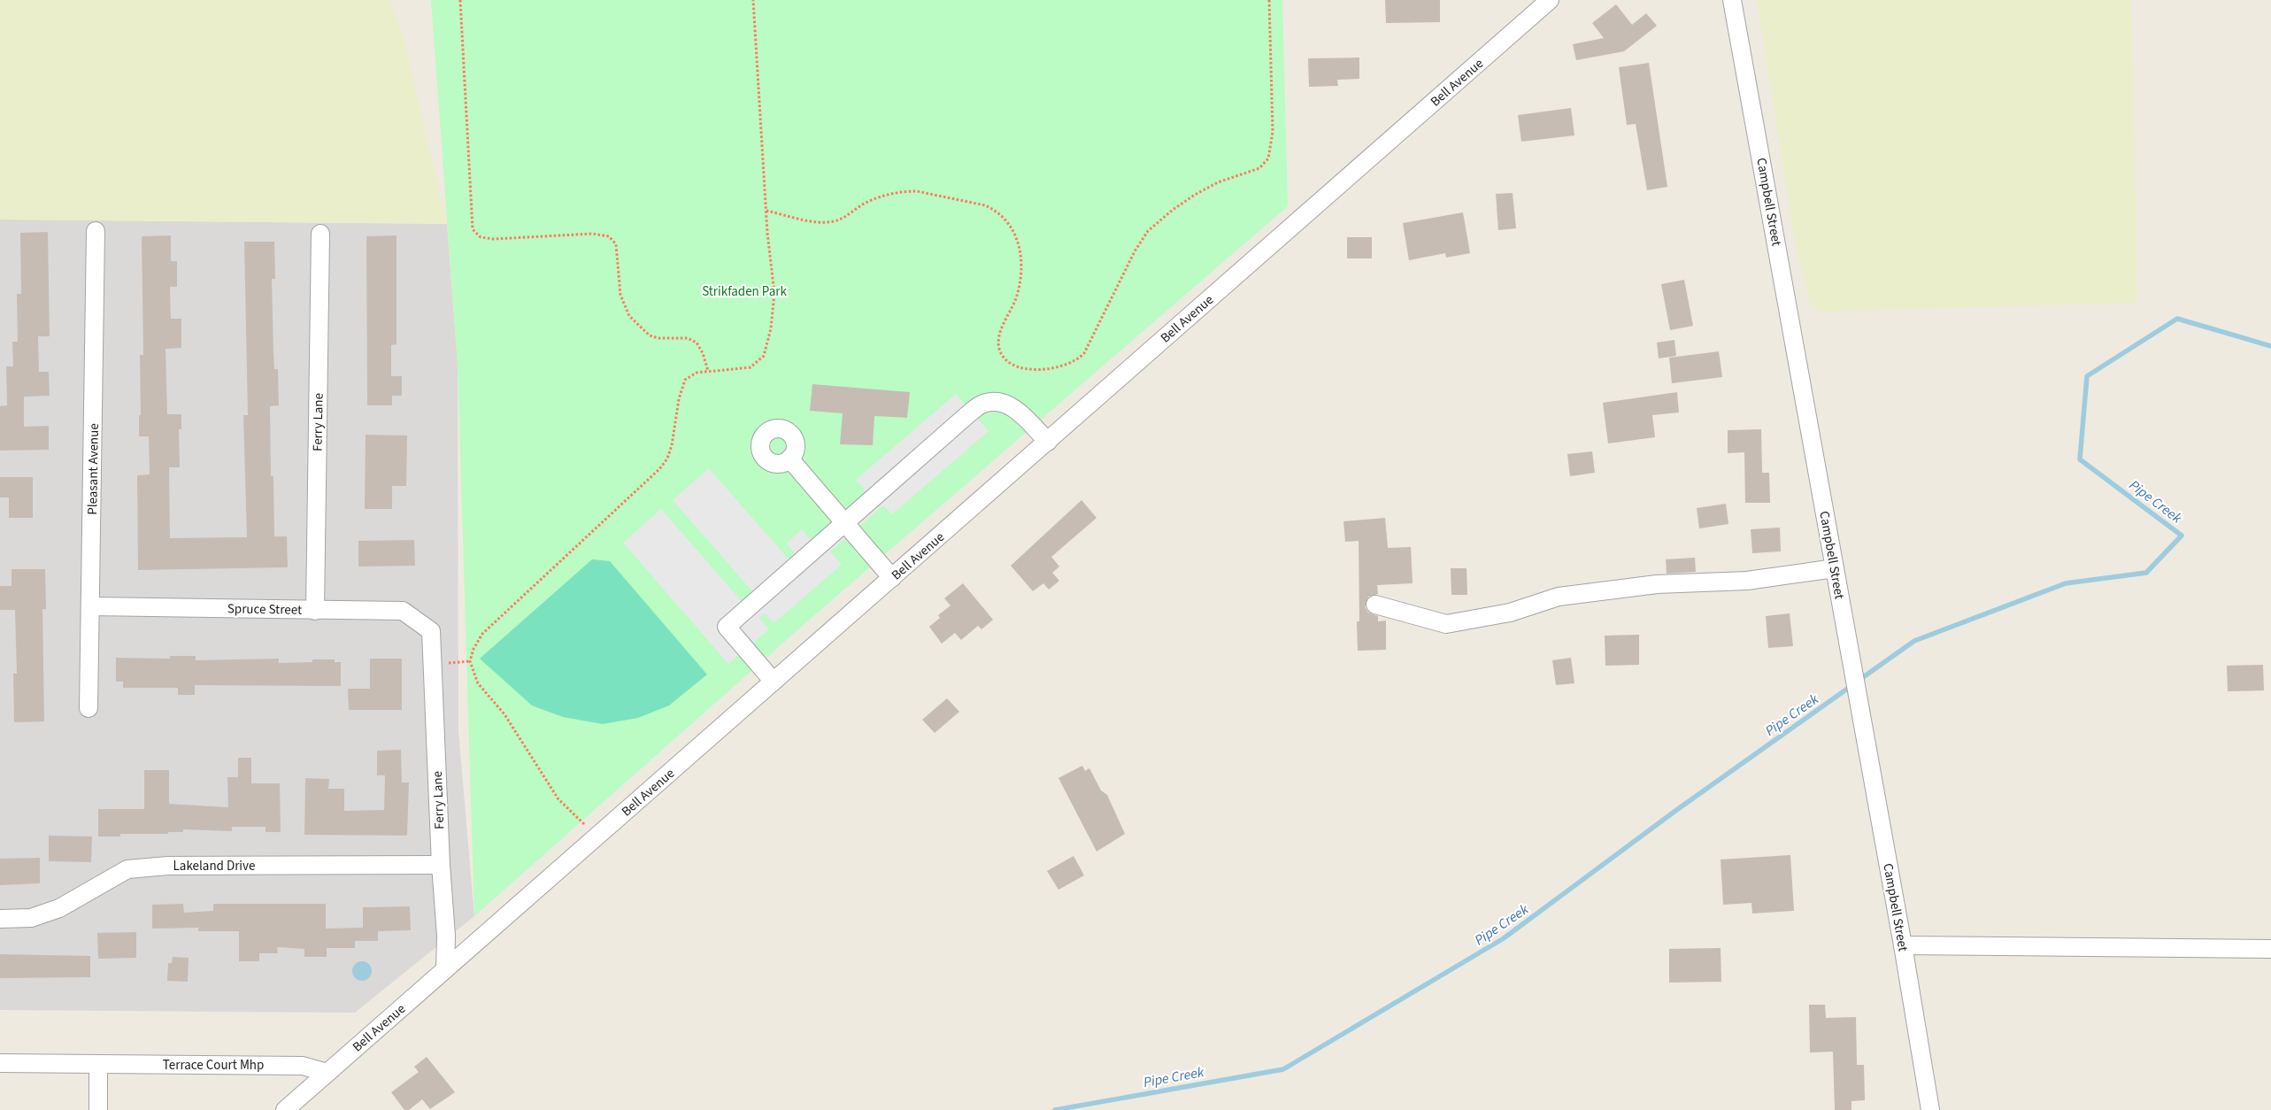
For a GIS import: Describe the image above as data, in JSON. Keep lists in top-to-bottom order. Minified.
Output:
{"streets":{"street":["Bell Avenue","Campbell Street","Ferry Lane","Pleasant Avenue","Spruce Street","Lakeland Drive","Terrace Court Mhp"]},"crossings":[["Bell Avenue","Ferry Lane"],["Bell Avenue","Terrace Court Mhp"],["Ferry Lane","Spruce Street"],["Ferry Lane","Lakeland Drive"],["Pleasant Avenue","Spruce Street"]],"water":["Pipe Creek"],"parks":["Strikfaden Park"]}
